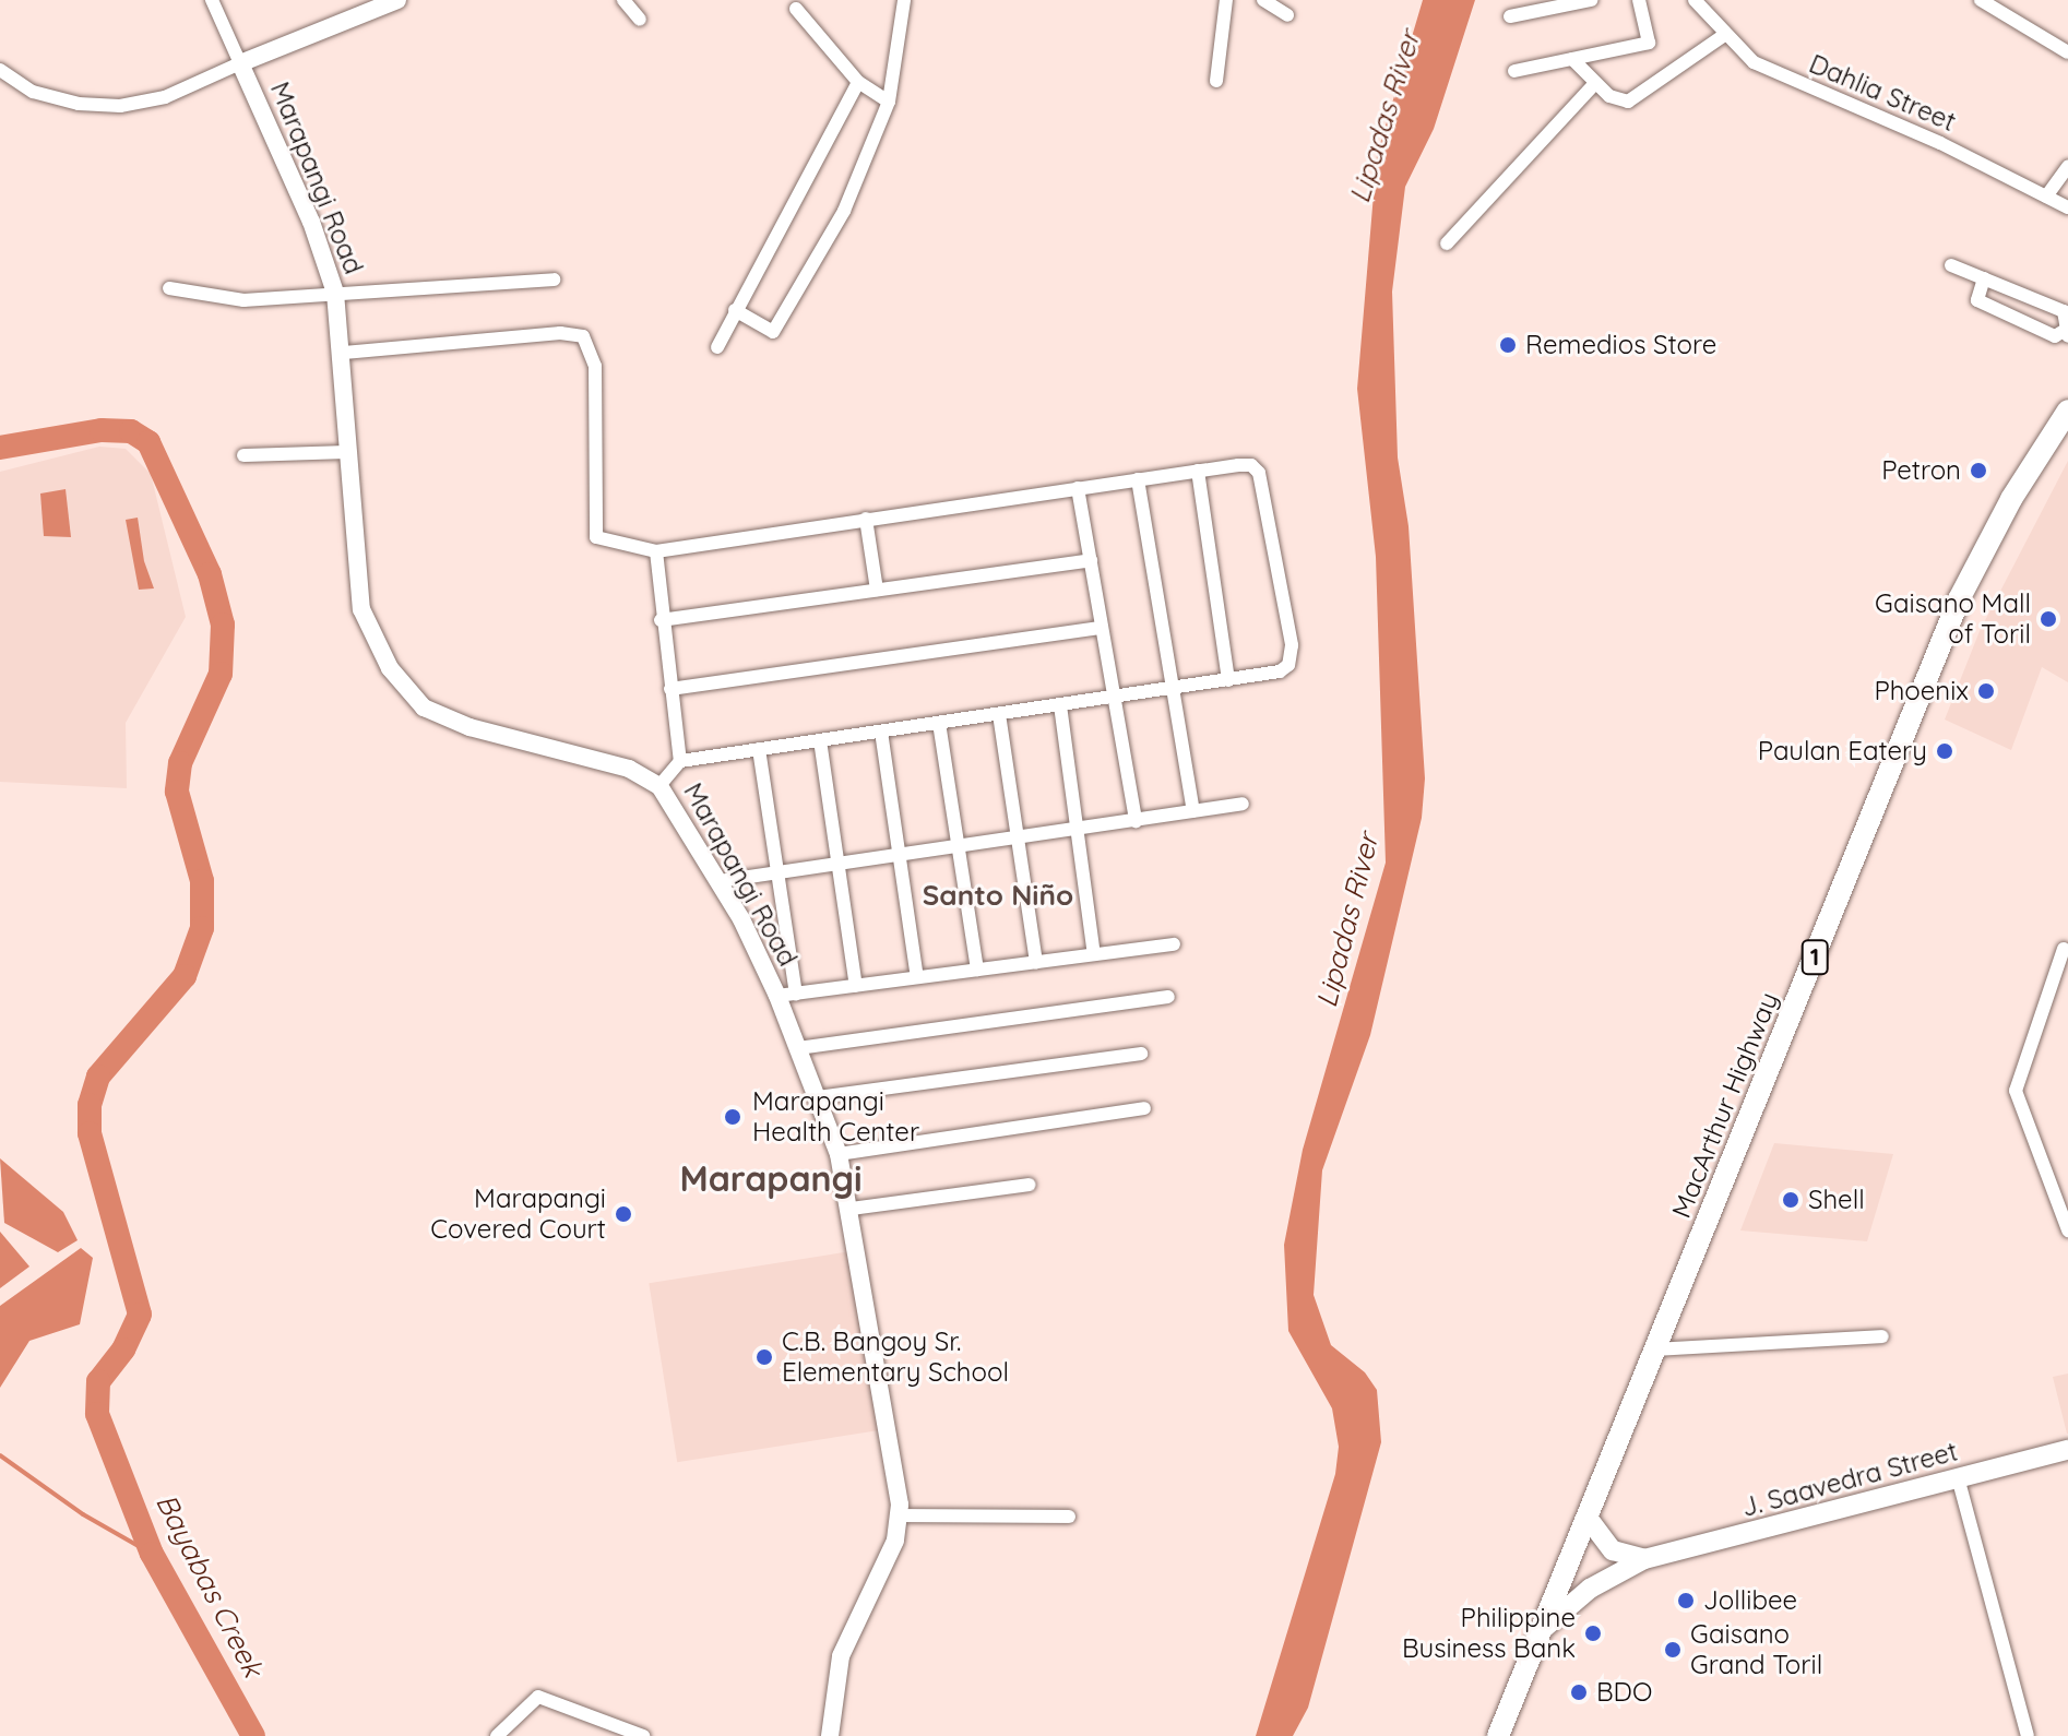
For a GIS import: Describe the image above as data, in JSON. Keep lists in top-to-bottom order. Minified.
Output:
{"streets":{"highway":["1","MacArthur Highway"],"main road":["J. Saavedra Street"],"street":["Dahlia Street","Marapangi Road"]},"crossings":[["MacArthur Highway","J. Saavedra Street"]],"districts":["Santo Niño","Marapangi"],"water":["Lipadas River","Bayabas Creek"],"places":["Remedios Store","Petron","Gaisano Mall of Toril","Phoenix","Paulan Eatery","Marapangi Health Center","Shell","Marapangi Covered Court","C.B. Bangoy Sr. Elementary School","Jollibee","Philippine Business Bank","Gaisano Grand Toril","BDO"]}
